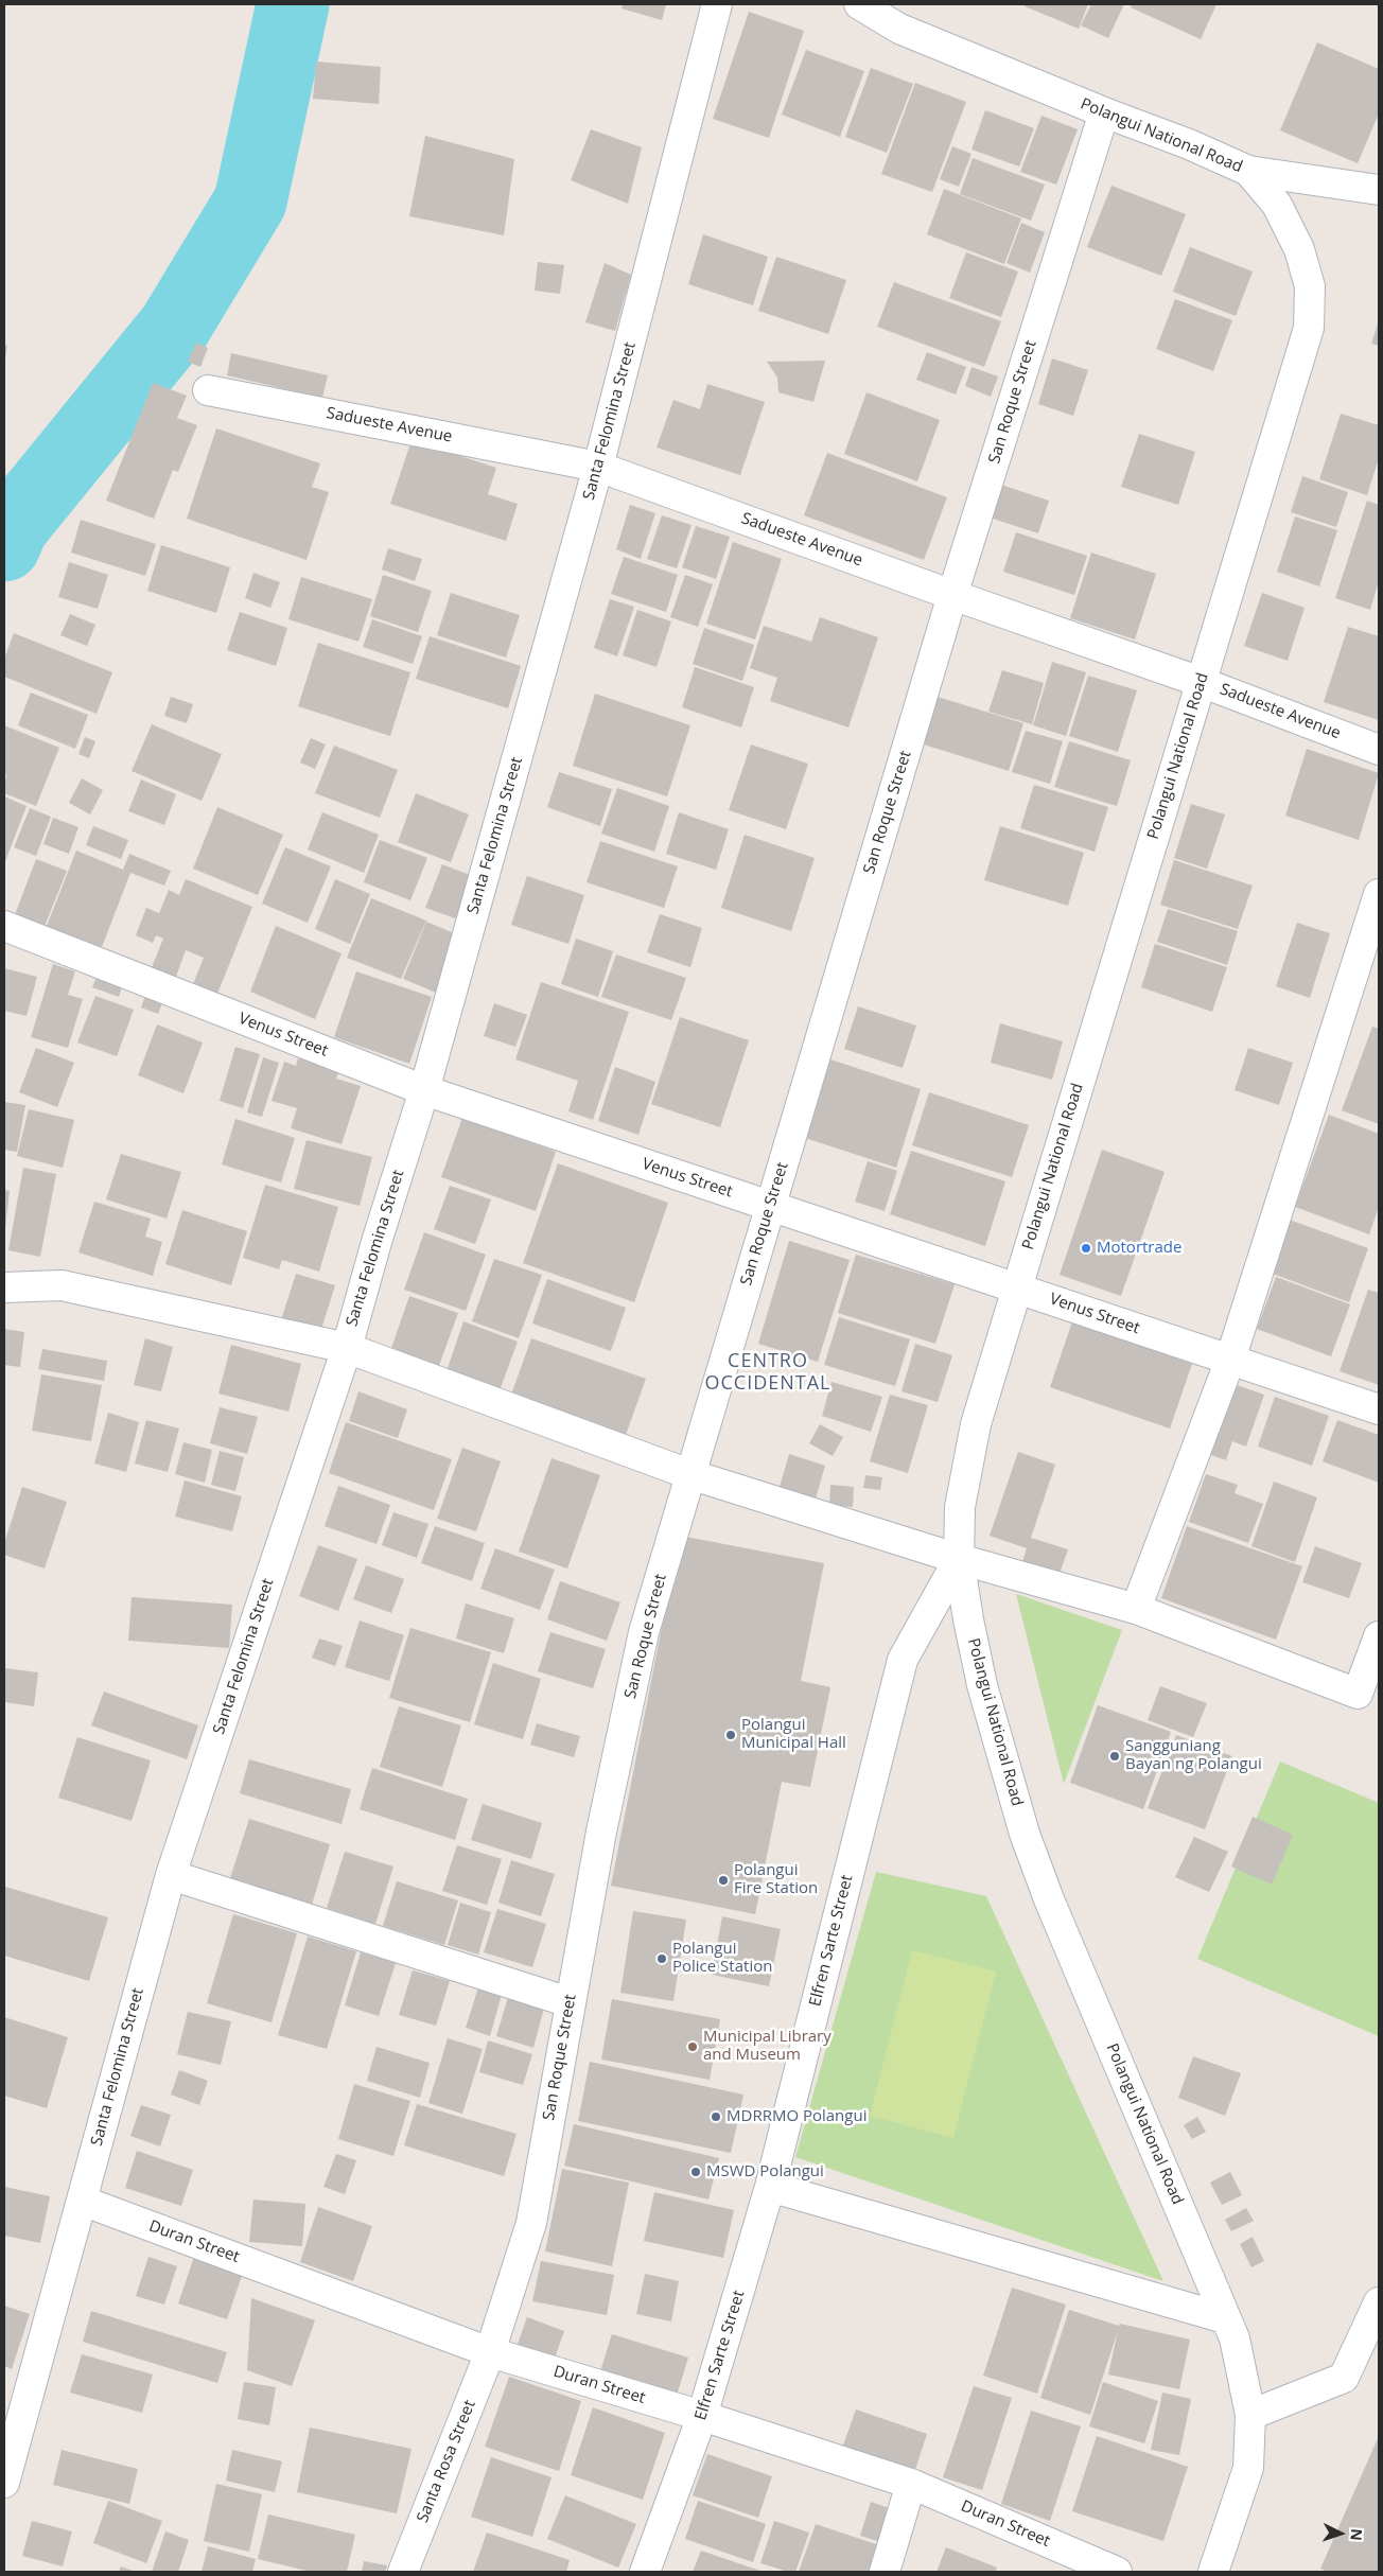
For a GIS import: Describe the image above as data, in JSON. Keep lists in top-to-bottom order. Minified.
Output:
{"streets":{"street":["Polangui National Road","San Roque Street","Santa Felomina Street","Sadueste Avenue","Venus Street","Elfren Sarte Street","Duran Street","Santa Rosa Street"]},"crossings":[["Polangui National Road","San Roque Street"],["Polangui National Road","Sadueste Avenue"],["Polangui National Road","Venus Street"],["Polangui National Road","Elfren Sarte Street"],["San Roque Street","Sadueste Avenue"],["San Roque Street","Venus Street"],["San Roque Street","Duran Street"],["San Roque Street","Santa Rosa Street"],["Santa Felomina Street","Sadueste Avenue"],["Santa Felomina Street","Venus Street"],["Santa Felomina Street","Duran Street"],["Elfren Sarte Street","Duran Street"],["Duran Street","Santa Rosa Street"]],"districts":["CENTRO OCCIDENTAL"],"places":["Motortrade","Polangui Municipal Hall","Sangguniang Bayan ng Polangui","Polangui Fire Station","Polangui Police Station","Municipal Library and Museum","MDRRMO Polangui","MSWD Polangui"],"north":"right"}
